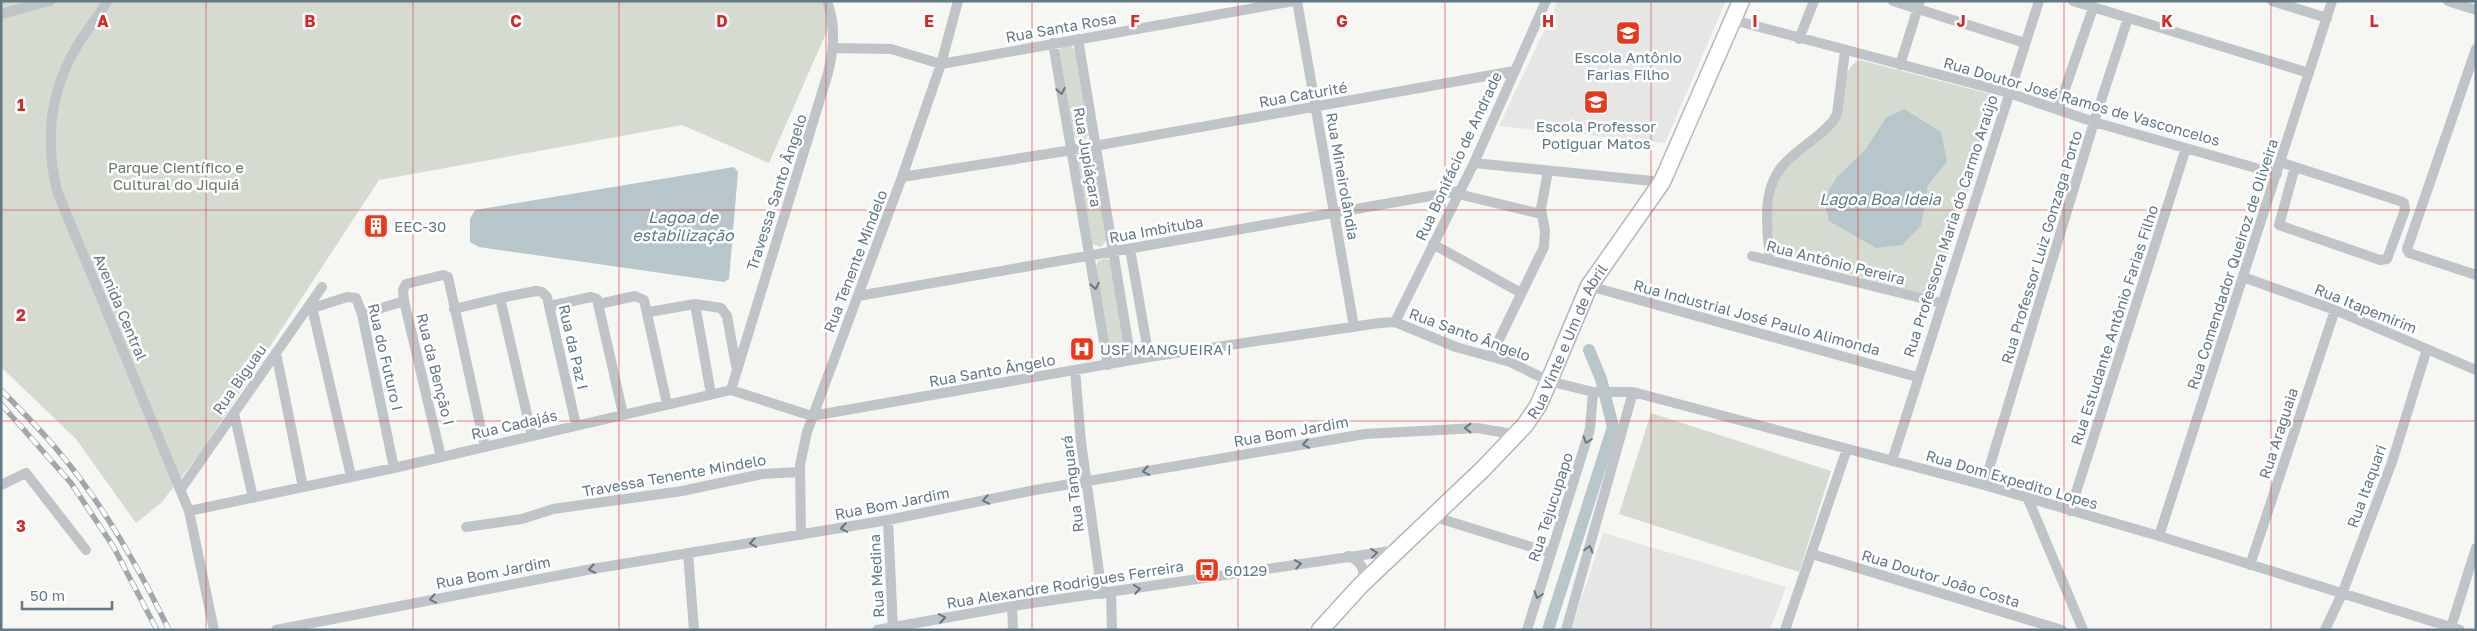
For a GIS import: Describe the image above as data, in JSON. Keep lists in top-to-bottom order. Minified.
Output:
{"streets":{"main road":["Rua Vinte e Um de Abril"],"street":["Rua Santa Rosa","Rua Caturité","Rua Doutor José Ramos de Vasconcelos","Rua Bonifácio de Andrade","Rua Jupiáçara","Rua Mineirolândia","Travessa Santo Ângelo","Rua Professora Maria do Carmo Araújo","Rua Imbituba","Rua Professor Luiz Gonzaga Porto","Rua Tenente Mindelo","Rua Antônio Pereira","Rua Comendador Queiroz de Oliveira","Avenida Central","Rua Itapemirim","Rua Industrial José Paulo Alimonda","Rua Estudante Antônio Farias Filho","Rua Santo Ângelo","Rua da Paz I","Rua do Futuro I","Rua da Benção I","Rua Biguau","Rua Cadajás","Rua Bom Jardim","Rua Araguaia","Travessa Tenente Mindelo","Rua Dom Expedito Lopes","Rua Tanguará","Rua Itaquari","Rua Tejucupapo","Rua Medina","Rua Doutor João Costa","Rua Alexandre Rodrigues Ferreira"]},"crossings":[["Rua Santa Rosa","Rua Jupiáçara"],["Rua Santa Rosa","Rua Mineirolândia"],["Rua Santa Rosa","Travessa Santo Ângelo"],["Rua Santa Rosa","Rua Tenente Mindelo"],["Rua Caturité","Rua Bonifácio de Andrade"],["Rua Caturité","Rua Jupiáçara"],["Rua Caturité","Rua Mineirolândia"],["Rua Doutor José Ramos de Vasconcelos","Rua Professora Maria do Carmo Araújo"],["Rua Doutor José Ramos de Vasconcelos","Rua Professor Luiz Gonzaga Porto"],["Rua Doutor José Ramos de Vasconcelos","Rua Comendador Queiroz de Oliveira"],["Rua Doutor José Ramos de Vasconcelos","Rua Estudante Antônio Farias Filho"],["Rua Doutor José Ramos de Vasconcelos","Rua Vinte e Um de Abril"],["Rua Bonifácio de Andrade","Rua Imbituba"],["Rua Bonifácio de Andrade","Rua Santo Ângelo"],["Rua Jupiáçara","Rua Imbituba"],["Rua Jupiáçara","Rua Santo Ângelo"],["Rua Mineirolândia","Rua Imbituba"],["Rua Mineirolândia","Rua Santo Ângelo"],["Travessa Santo Ângelo","Rua Santo Ângelo"],["Travessa Santo Ângelo","Rua Cadajás"],["Rua Professora Maria do Carmo Araújo","Rua Antônio Pereira"],["Rua Professora Maria do Carmo Araújo","Rua Industrial José Paulo Alimonda"],["Rua Professora Maria do Carmo Araújo","Rua Dom Expedito Lopes"],["Rua Imbituba","Rua Tenente Mindelo"],["Rua Professor Luiz Gonzaga Porto","Rua Dom Expedito Lopes"],["Rua Tenente Mindelo","Rua Santo Ângelo"],["Rua Tenente Mindelo","Rua Bom Jardim"],["Rua Tenente Mindelo","Travessa Tenente Mindelo"],["Rua Comendador Queiroz de Oliveira","Rua Itapemirim"],["Rua Comendador Queiroz de Oliveira","Rua Dom Expedito Lopes"],["Avenida Central","Rua Biguau"],["Avenida Central","Rua Cadajás"],["Rua Itapemirim","Rua Araguaia"],["Rua Itapemirim","Rua Itaquari"],["Rua Industrial José Paulo Alimonda","Rua Vinte e Um de Abril"],["Rua Estudante Antônio Farias Filho","Rua Dom Expedito Lopes"],["Rua Santo Ângelo","Rua Vinte e Um de Abril"],["Rua Santo Ângelo","Rua Cadajás"],["Rua Santo Ângelo","Rua Dom Expedito Lopes"],["Rua Santo Ângelo","Rua Tanguará"],["Rua Vinte e Um de Abril","Rua Bom Jardim"],["Rua Vinte e Um de Abril","Rua Dom Expedito Lopes"],["Rua Vinte e Um de Abril","Rua Alexandre Rodrigues Ferreira"],["Rua da Paz I","Rua Cadajás"],["Rua do Futuro I","Rua da Benção I"],["Rua do Futuro I","Rua Biguau"],["Rua do Futuro I","Rua Cadajás"],["Rua da Benção I","Rua Cadajás"],["Rua Bom Jardim","Rua Tanguará"],["Rua Bom Jardim","Rua Medina"],["Rua Araguaia","Rua Dom Expedito Lopes"],["Rua Dom Expedito Lopes","Rua Itaquari"],["Rua Dom Expedito Lopes","Rua Tejucupapo"],["Rua Tanguará","Rua Alexandre Rodrigues Ferreira"],["Rua Medina","Rua Alexandre Rodrigues Ferreira"]],"one_way":["Rua Bom Jardim","Rua Alexandre Rodrigues Ferreira"],"water":["Lagoa Boa Ideia","Lagoa de estabilização"],"parks":["Parque Científico e Cultural do Jiquiá"],"places":{"school or university":["Escola Antônio Farias Filho","Escola Professor Potiguar Matos"],"building":["EEC-30"],"hospital":["USF MANGUEIRA I"],"bus stop":["60129"]},"scale_bar":"50 m","grid":{"columns":["A","B","C","D","E","F","G","H","I","J","K","L"],"rows":["1","2","3"]}}
